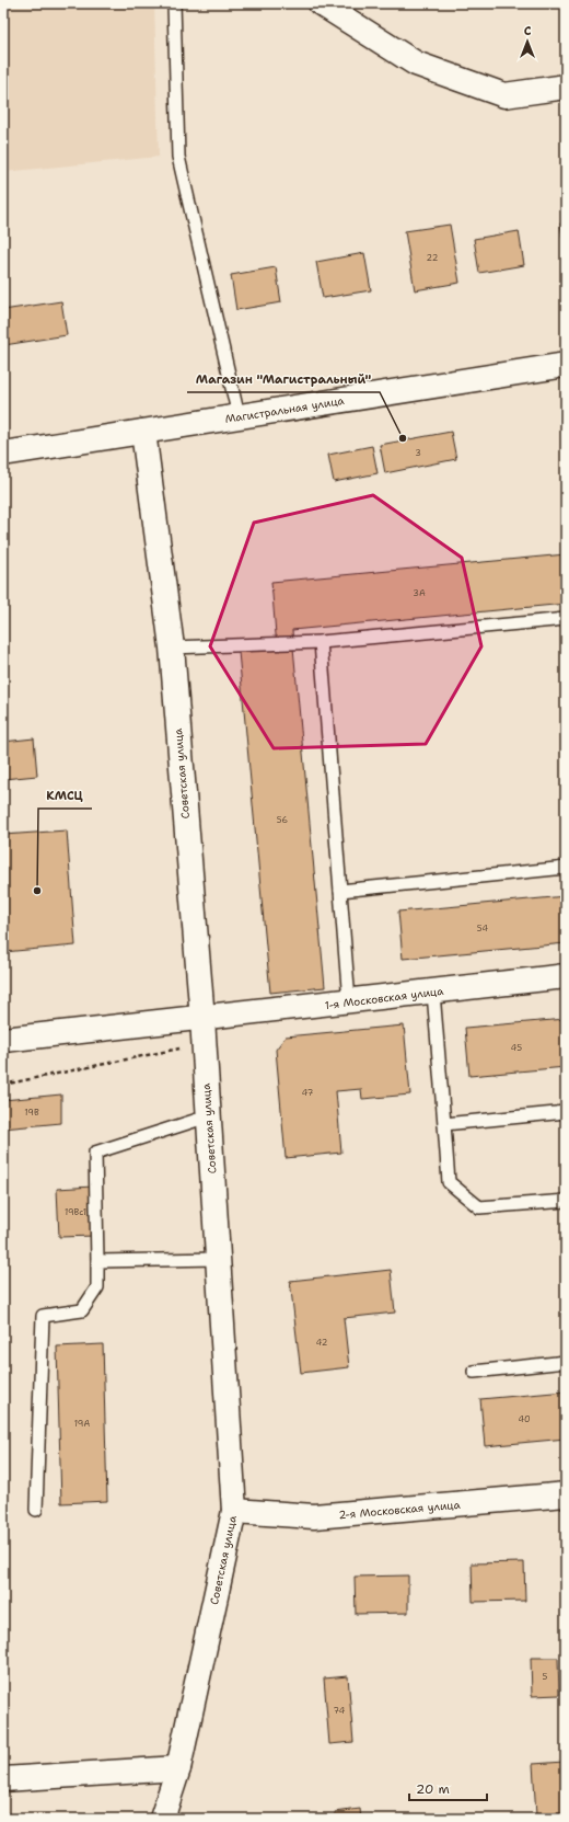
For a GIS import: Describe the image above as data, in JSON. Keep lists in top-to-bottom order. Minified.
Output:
{"streets":{"street":["Магистральная улица","Советская улица","1-я Московская улица","2-я Московская улица"]},"crossings":[["Магистральная улица","Советская улица"],["Советская улица","1-я Московская улица"],["Советская улица","2-я Московская улица"]],"places":["Магазин \"Магистральный\"","КМСЦ"],"house_numbers":["22","3","3А","56","54","45","47","19В","19Вс1","42","40","19А","5","74"],"scale_bar":"20 m","north":"top"}
